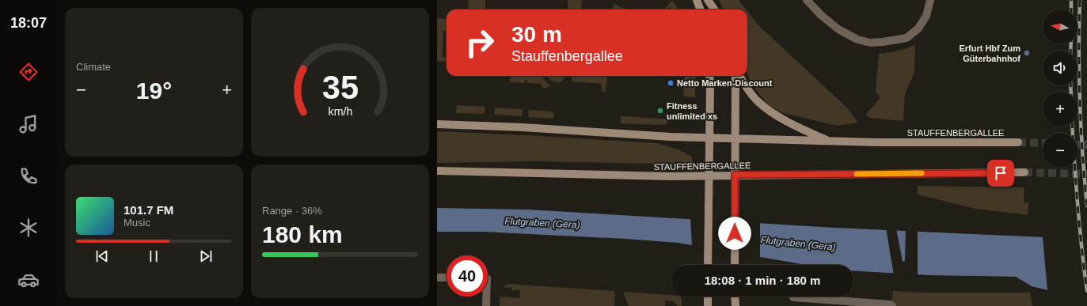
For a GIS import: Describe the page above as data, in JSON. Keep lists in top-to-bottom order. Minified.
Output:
{"streets":{"main road":["STAUFFENBERGALLEE"]},"water":["Flutgraben (Gera)"],"places":["Erfurt Hbf Zum Güterbahnhof","Netto Marken-Discount","Fitness unlimited xs"],"north":"left","page":{"tabs":"18:07","tile":["Climate",["Range · 36%","180 km"]],"map_buttons":["+","−"],"turn":["30 m","Stauffenbergallee"],"heat":["−","19°","+"],"song":["101.7 FM","Music"],"limit":"40","trip":"18:08 · 1 min · 180 m","gauge":["35","km/h"]}}
